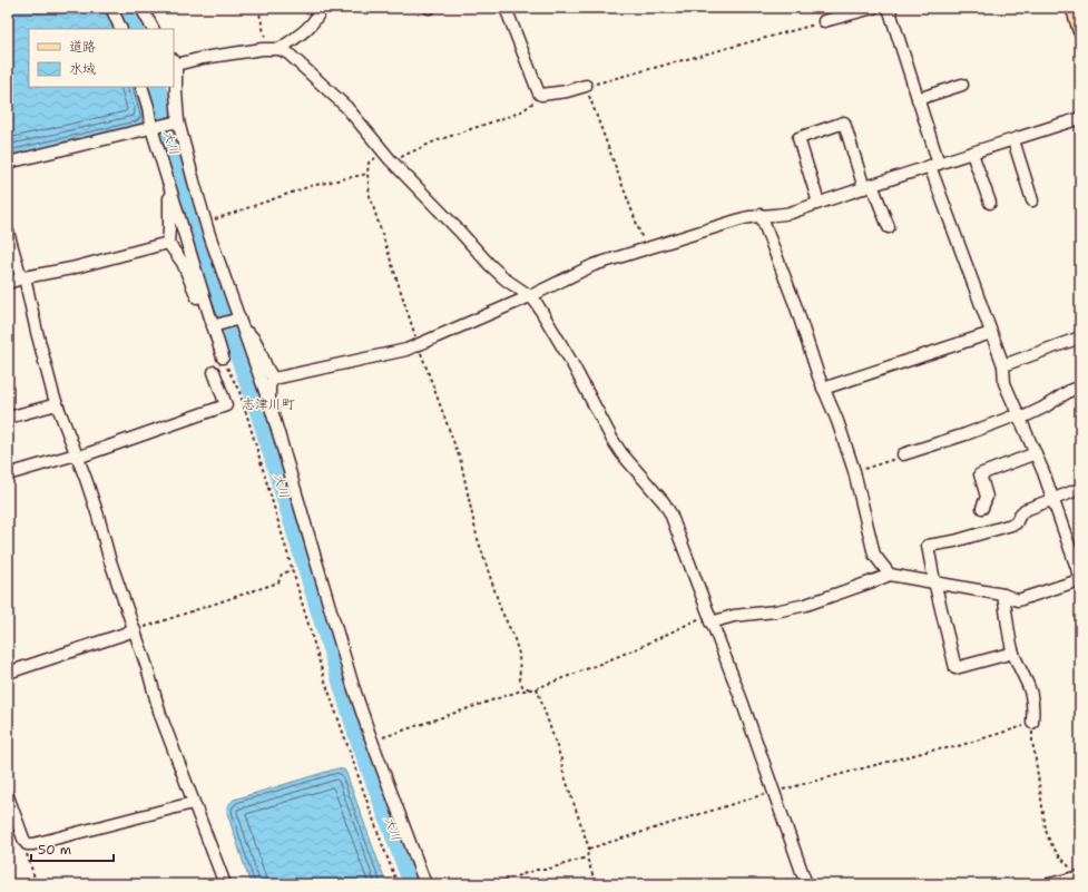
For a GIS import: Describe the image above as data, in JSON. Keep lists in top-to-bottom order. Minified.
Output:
{"districts":["志津川町"],"water":["大川"],"legend":["道路","水域"],"scale_bar":"50 m"}
